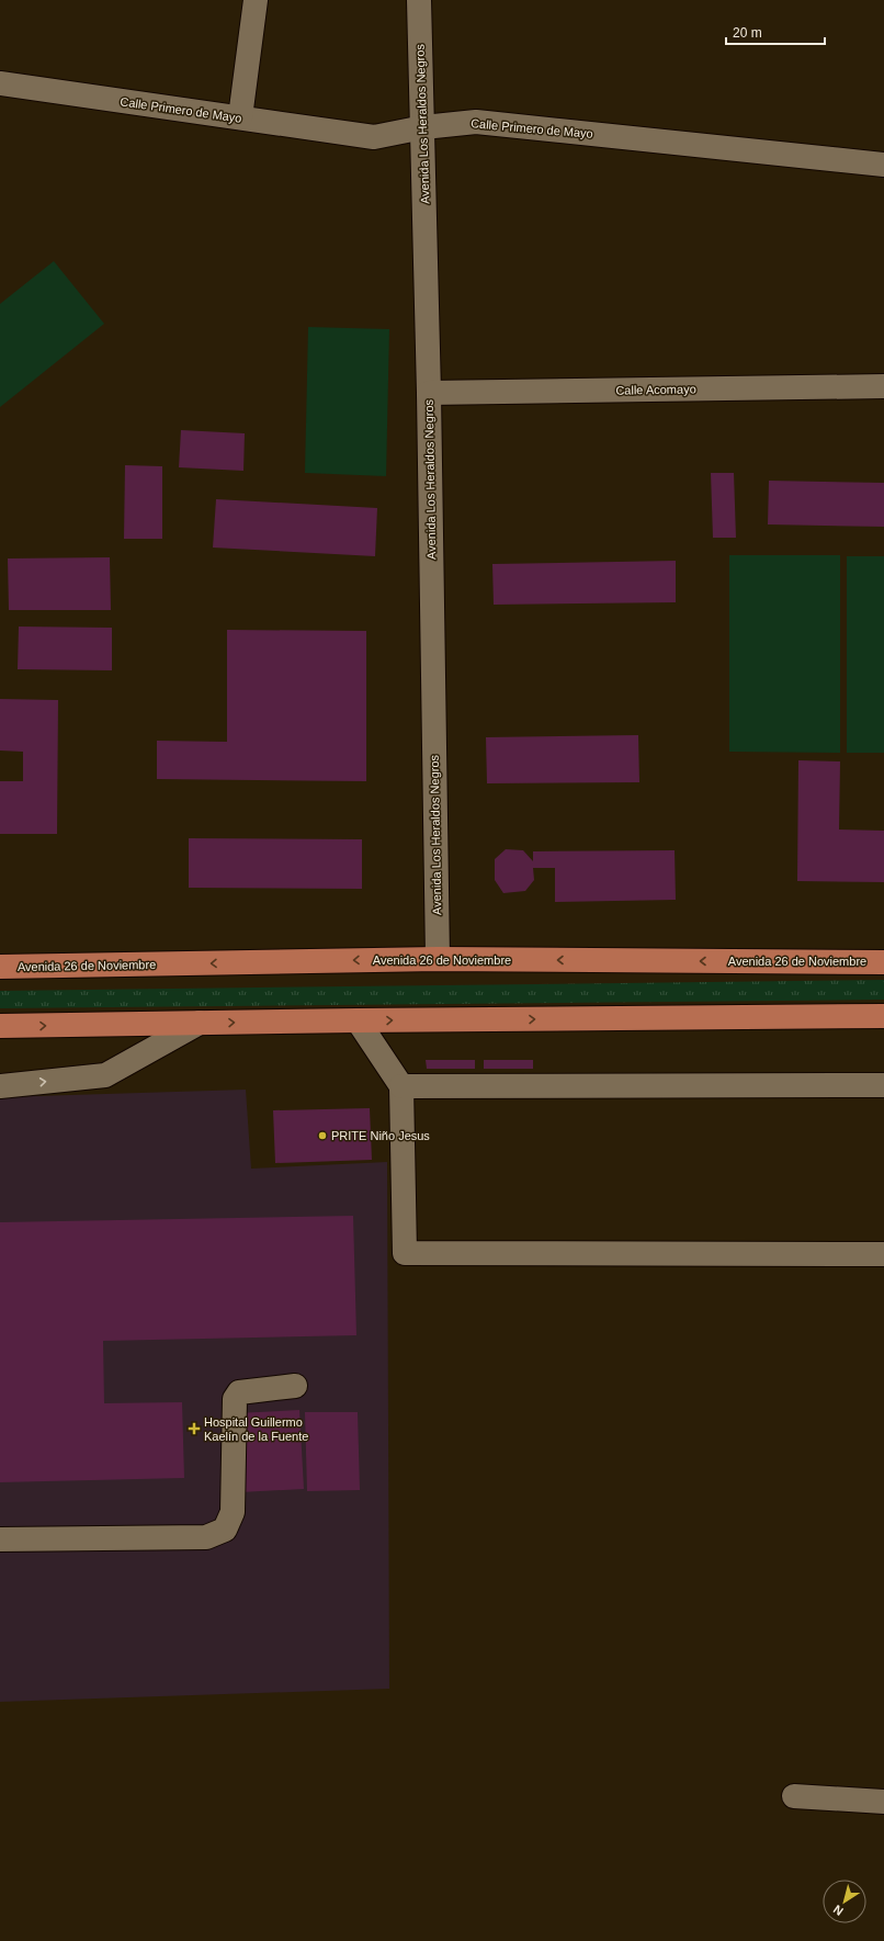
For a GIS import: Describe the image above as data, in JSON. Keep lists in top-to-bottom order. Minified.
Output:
{"streets":{"main road":["Avenida 26 de Noviembre"],"street":["Calle Primero de Mayo","Avenida Los Heraldos Negros","Calle Acomayo"]},"crossings":[["Calle Primero de Mayo","Avenida Los Heraldos Negros"],["Avenida Los Heraldos Negros","Calle Acomayo"],["Avenida Los Heraldos Negros","Avenida 26 de Noviembre"]],"places":{"other":["PRITE Niño Jesus"],"health":["Hospital Guillermo Kaelín de la Fuente"]},"scale_bar":"20 m","north":"bottom left"}
